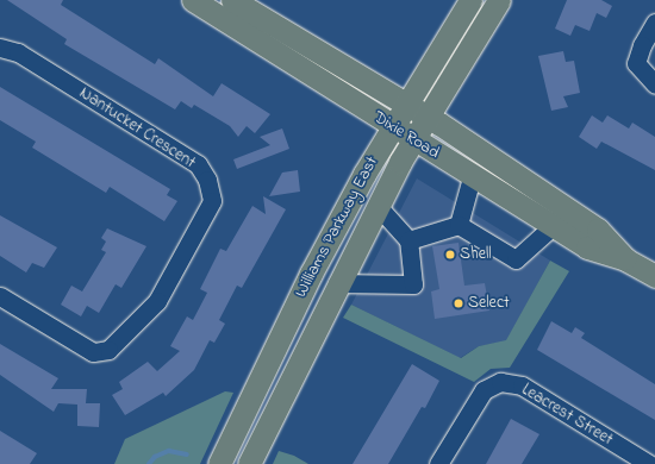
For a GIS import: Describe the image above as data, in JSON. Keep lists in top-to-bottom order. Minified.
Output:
{"streets":{"main road":["Dixie Road","Williams Parkway East"],"street":["Nantucket Crescent","Leacrest Street"]},"crossings":[["Dixie Road","Williams Parkway East"]],"places":["Shell","Select"]}
